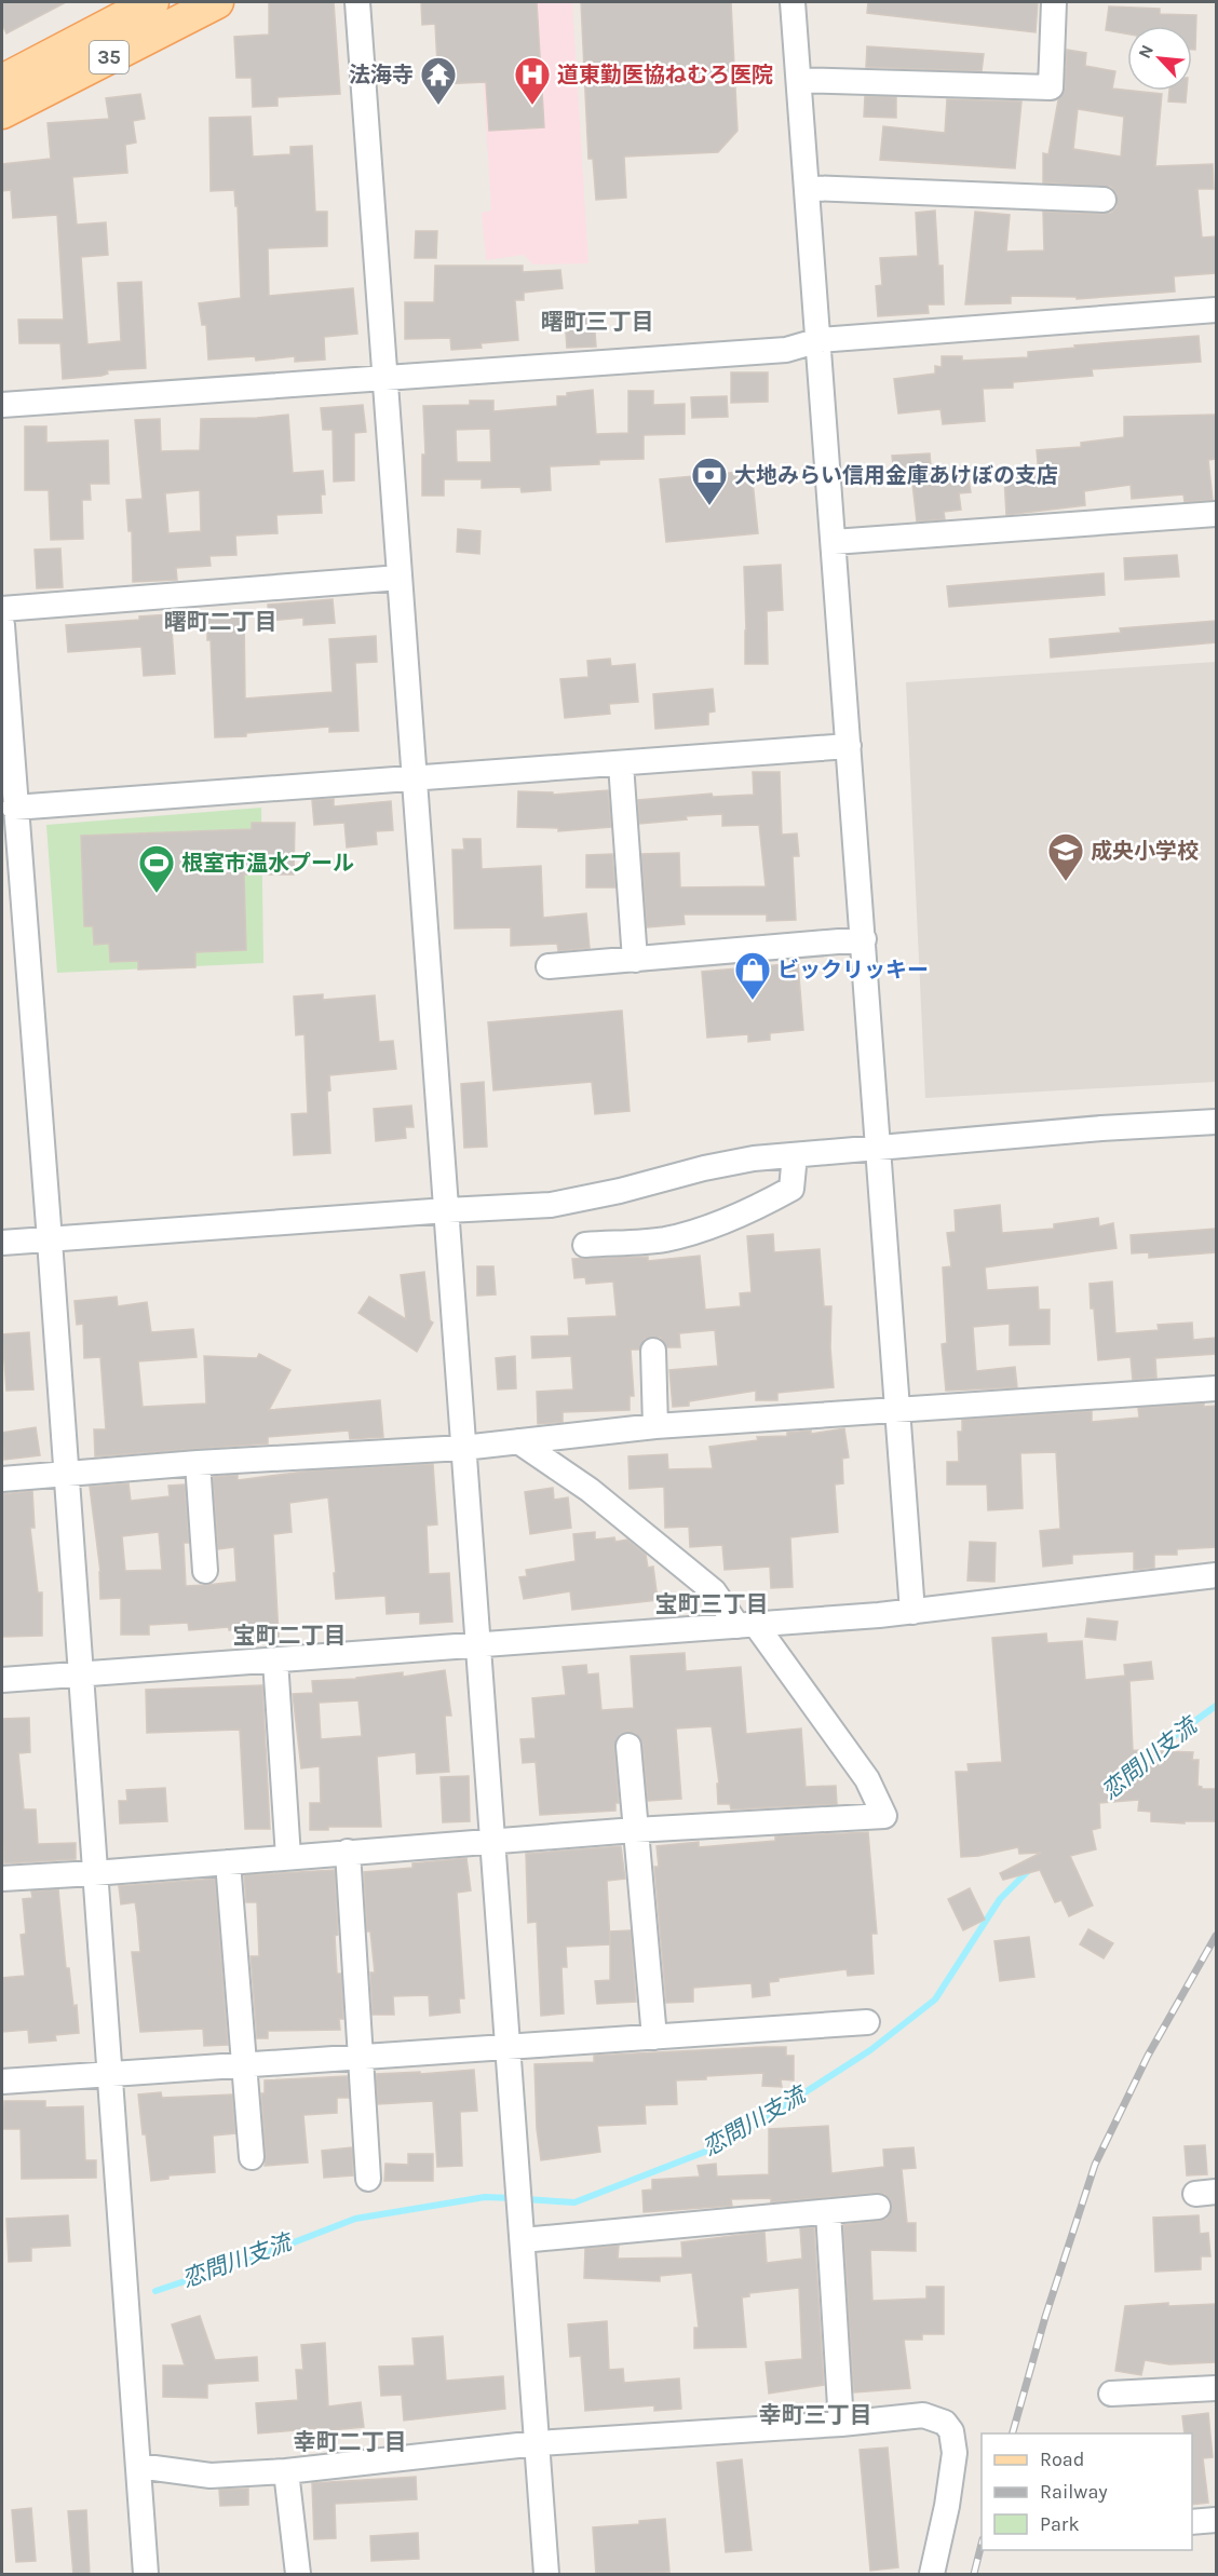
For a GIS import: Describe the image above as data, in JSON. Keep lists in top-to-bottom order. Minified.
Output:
{"streets":{"main road":["35"]},"districts":["曙町三丁目","曙町二丁目","宝町三丁目","宝町二丁目","幸町三丁目","幸町二丁目"],"water":["恋問川支流"],"places":{"temple":["法海寺"],"hospital":["道東勤医協ねむろ医院"],"bank":["大地みらい信用金庫あけぼの支店"],"school or university":["成央小学校"],"sports":["根室市温水プール"],"shop":["ビックリッキー"]},"legend":["Road","Railway","Park"],"north":"top left"}
